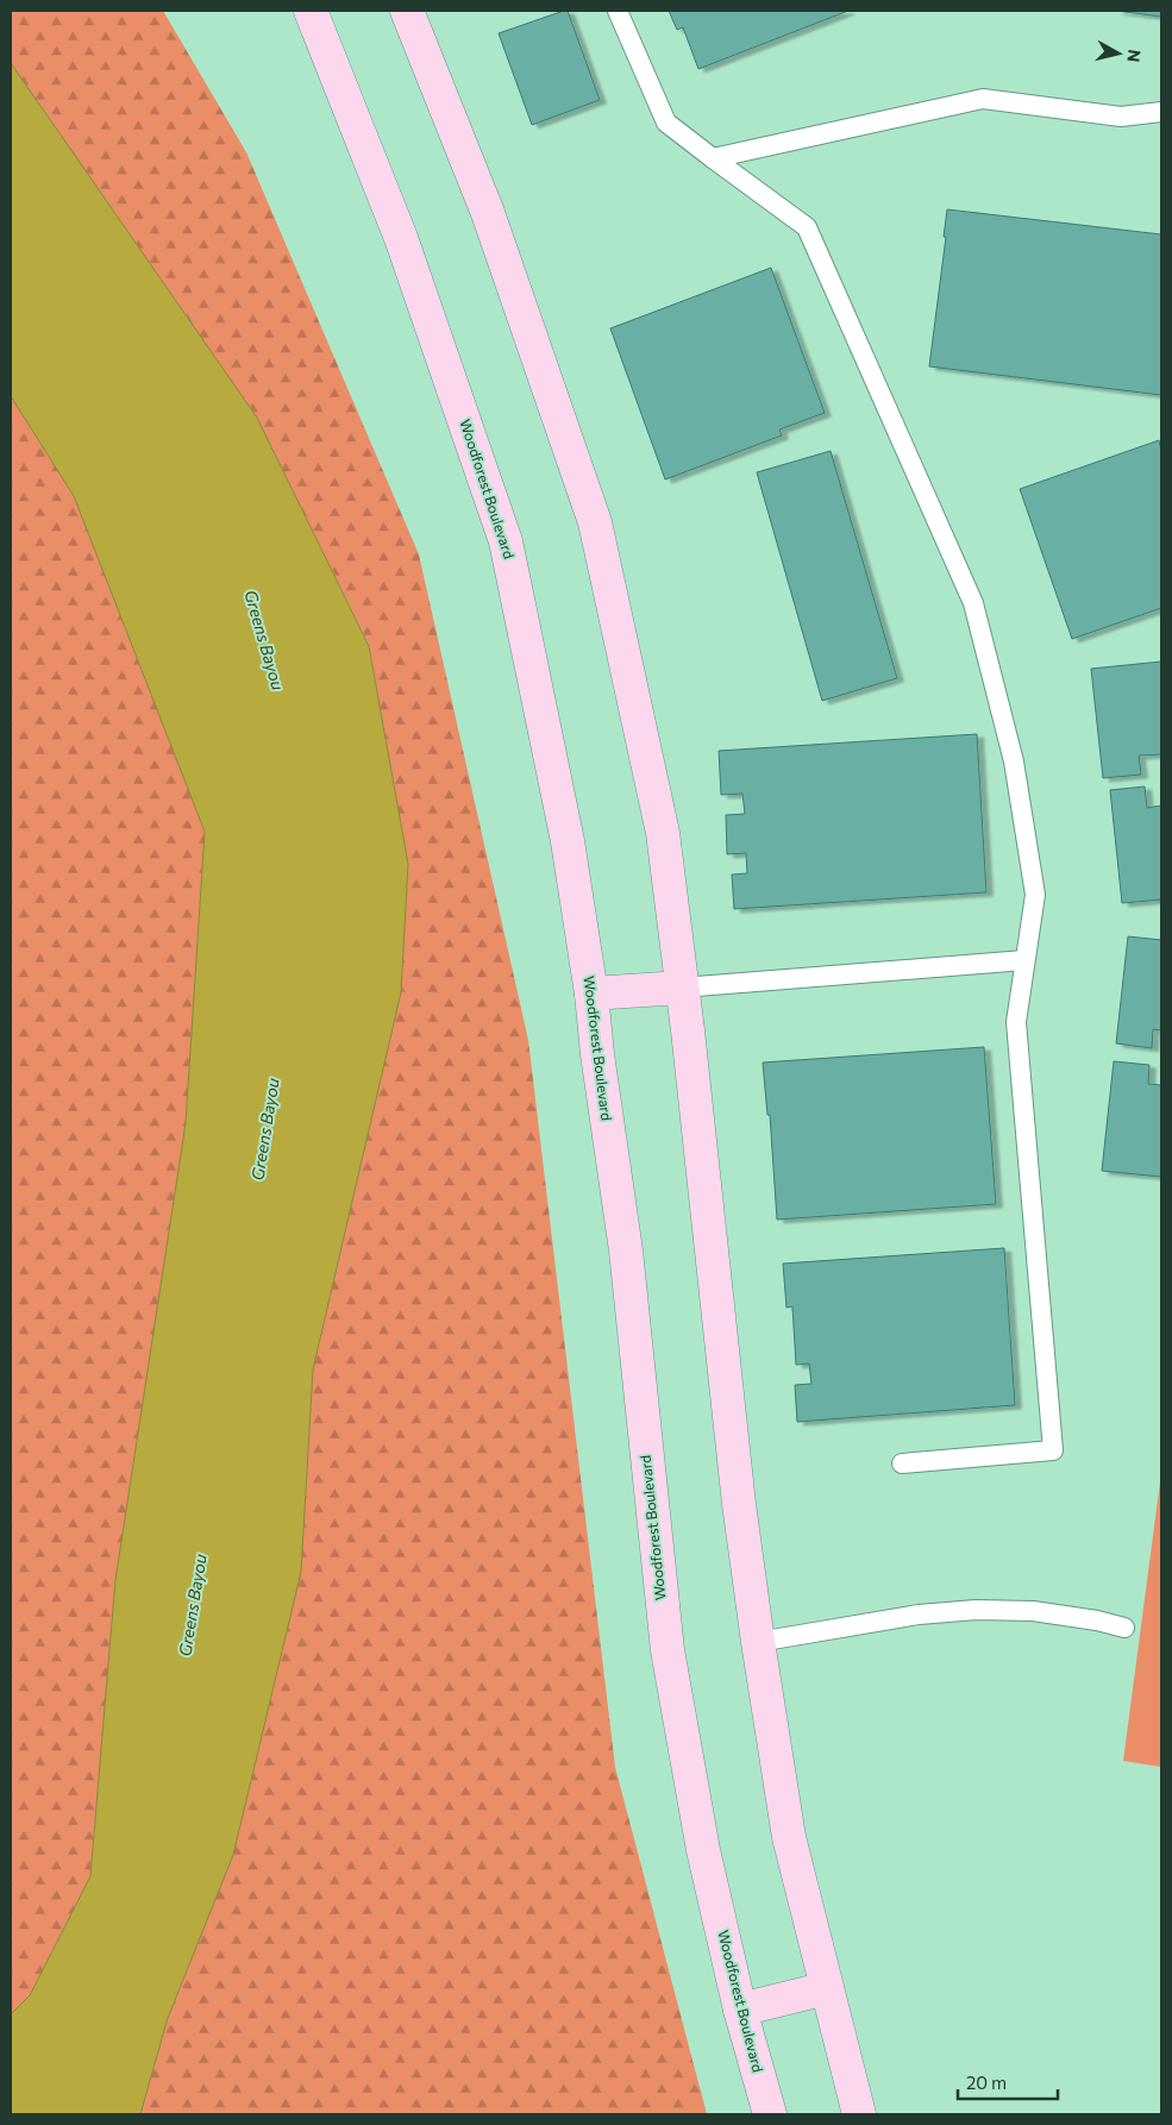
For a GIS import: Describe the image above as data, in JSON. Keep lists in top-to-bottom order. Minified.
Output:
{"streets":{"main road":["Woodforest Boulevard"]},"water":["Greens Bayou"],"scale_bar":"20 m","north":"right"}
